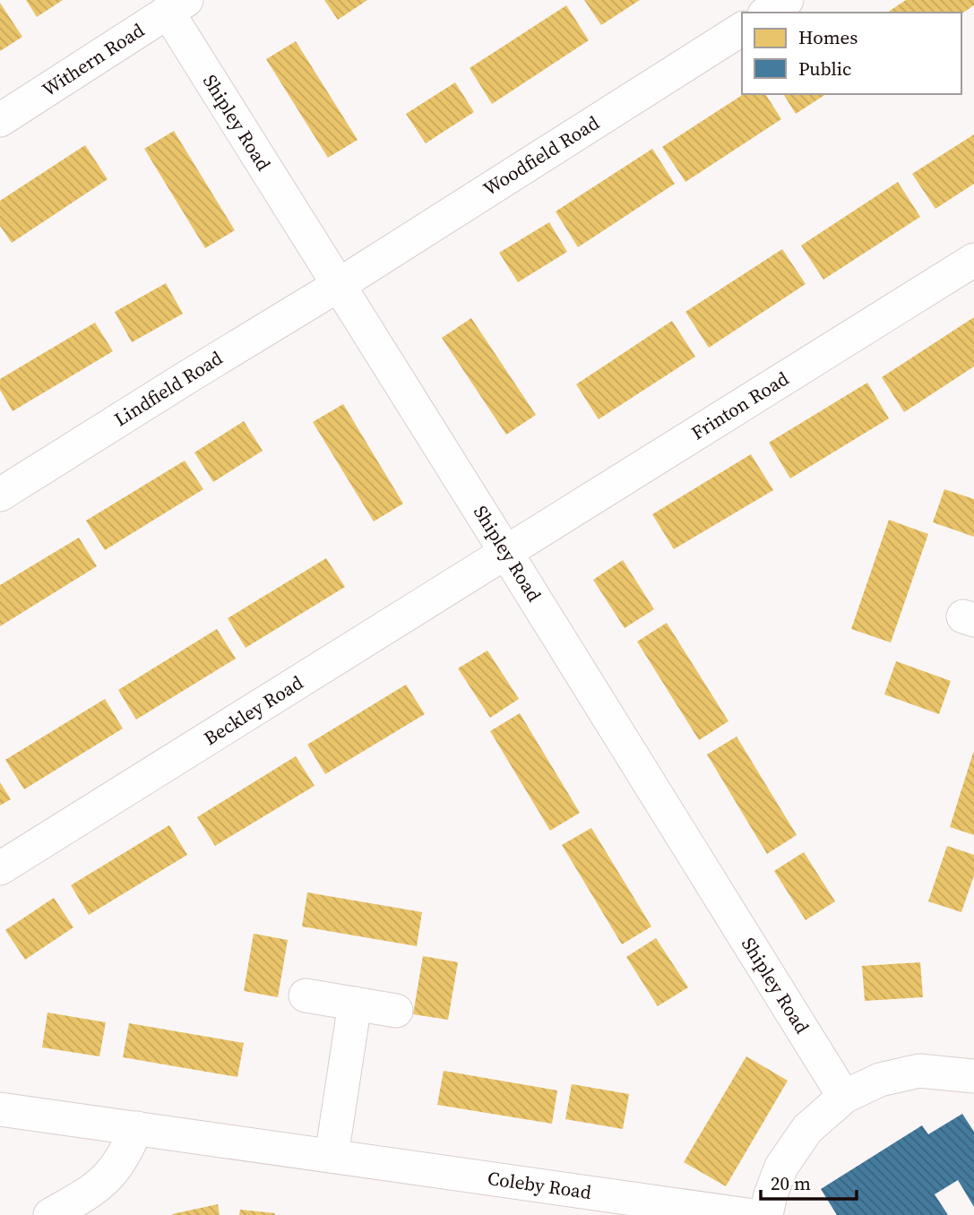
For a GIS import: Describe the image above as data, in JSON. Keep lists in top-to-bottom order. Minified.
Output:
{"streets":{"street":["Withern Road","Shipley Road","Woodfield Road","Lindfield Road","Frinton Road","Beckley Road","Coleby Road"]},"crossings":[["Withern Road","Shipley Road"],["Shipley Road","Woodfield Road"],["Shipley Road","Lindfield Road"],["Shipley Road","Frinton Road"],["Shipley Road","Beckley Road"],["Woodfield Road","Lindfield Road"],["Frinton Road","Beckley Road"]],"legend":["Homes","Public"],"scale_bar":"20 m"}
